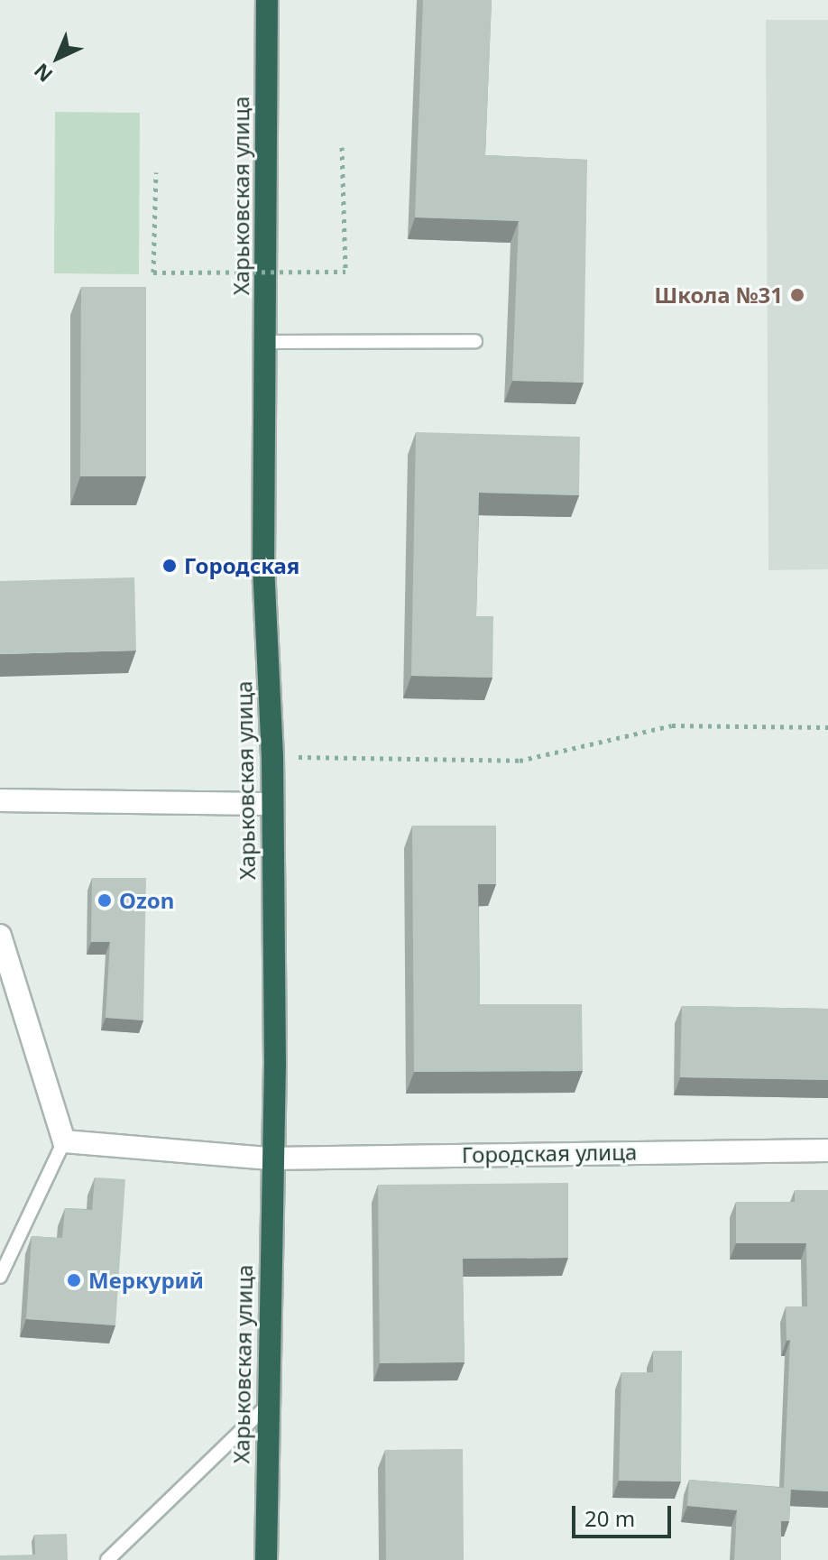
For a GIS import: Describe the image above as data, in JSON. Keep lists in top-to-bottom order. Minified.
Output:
{"streets":{"highway":["Харьковская улица"],"street":["Городская улица"]},"crossings":[["Харьковская улица","Городская улица"]],"places":["Школа №31","Городская","Ozon","Меркурий"],"scale_bar":"20 m","north":"bottom left"}
